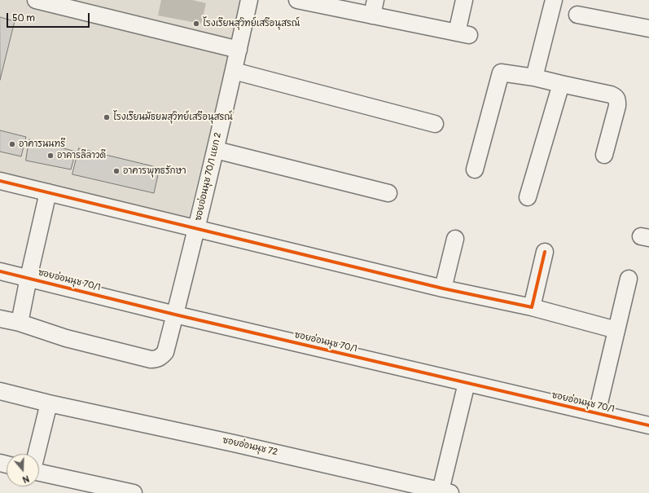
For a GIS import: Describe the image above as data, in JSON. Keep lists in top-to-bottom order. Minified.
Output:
{"streets":{"street":["ซอยอ่อนนุช 70/1 แยก 2","ซอยอ่อนนุช 70/1","ซอยอ่อนนุช 72"]},"crossings":[["ซอยอ่อนนุช 70/1 แยก 2","ซอยอ่อนนุช 70/1"]],"places":["โรงเรียนสุวิทย์เสรีอนุสรณ์","โรงเรียนมัธยมสุวิทย์เสรีอนุสรณ์","อาคารนนทรี","อาคารลีลาวดี","อาคารพุทธรักษา"],"scale_bar":"50 m","north":"bottom"}
